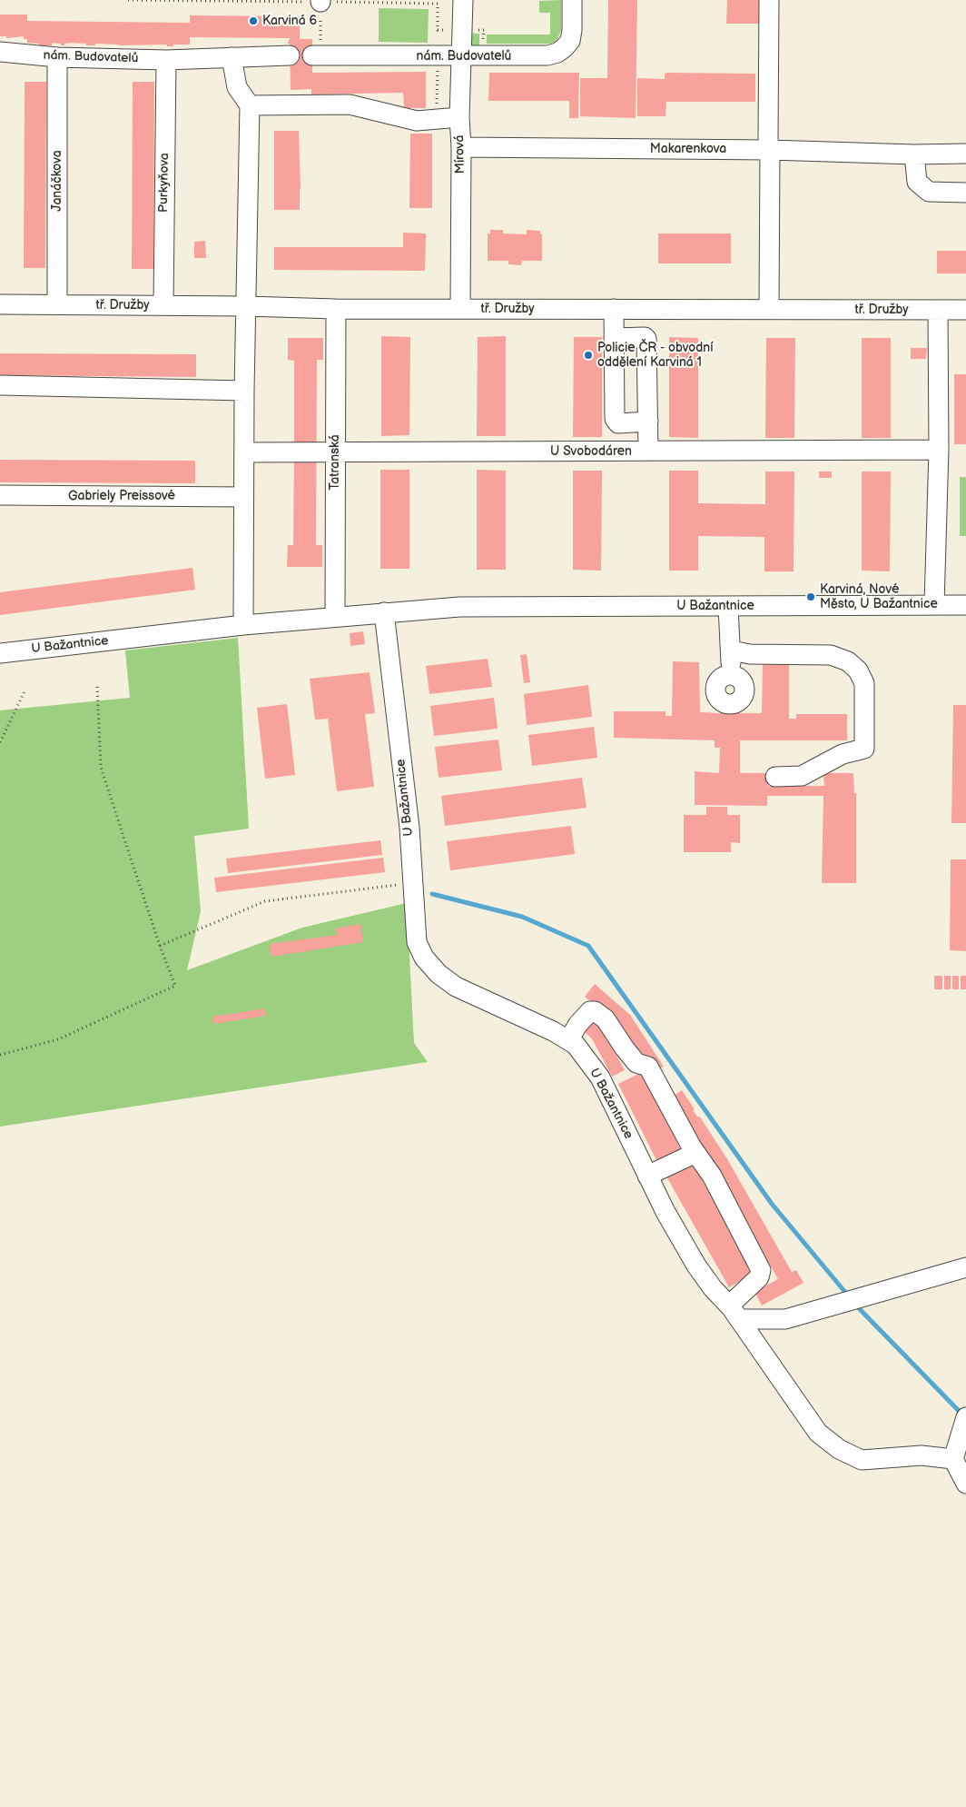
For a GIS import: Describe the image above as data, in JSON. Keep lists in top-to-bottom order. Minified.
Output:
{"streets":{"street":["nám. Budovatelů","Makarenkova","Mírová","Janáčkova","Purkyňova","tř. Družby","U Svobodáren","Tatranská","Gabriely Preissové","U Bažantnice"]},"crossings":[["nám. Budovatelů","Mírová"],["nám. Budovatelů","Janáčkova"],["nám. Budovatelů","Purkyňova"],["Makarenkova","Mírová"],["Mírová","tř. Družby"],["Janáčkova","tř. Družby"],["Purkyňova","tř. Družby"],["tř. Družby","Tatranská"],["U Svobodáren","Tatranská"],["Tatranská","U Bažantnice"]],"places":["Karviná 6","Policie ČR - obvodní oddělení Karviná 1","Karviná, Nové Město, U Bažantnice"]}
